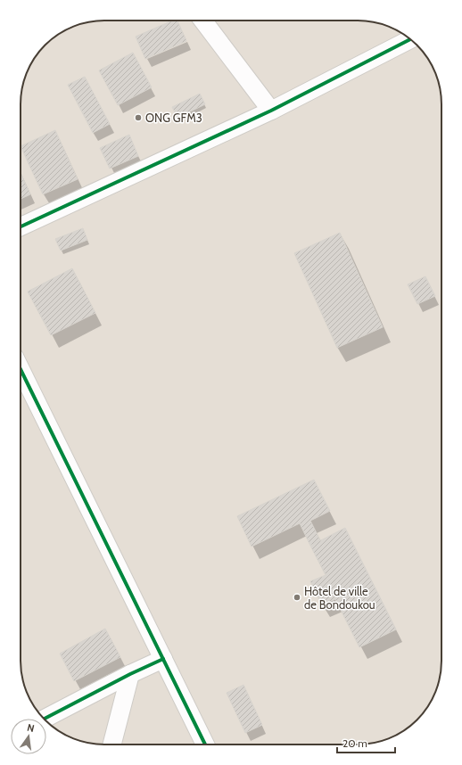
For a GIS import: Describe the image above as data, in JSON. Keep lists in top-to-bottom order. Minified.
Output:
{"places":["ONG GFM3","Hôtel de ville de Bondoukou"],"scale_bar":"20 m","north":"top"}
